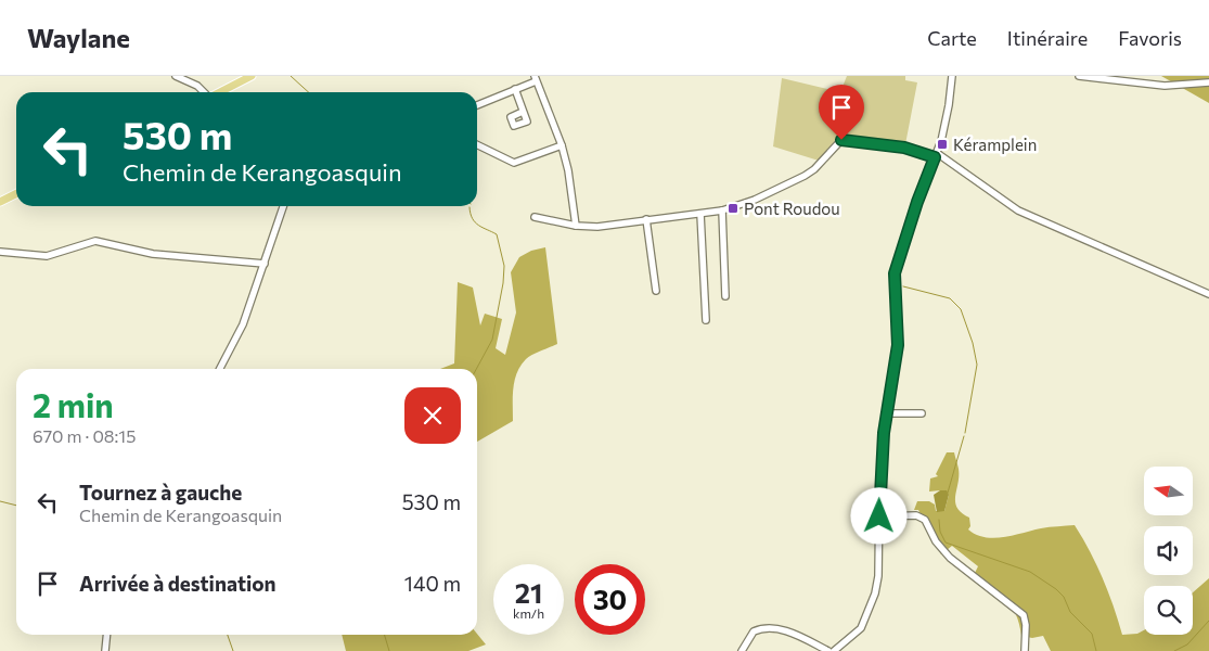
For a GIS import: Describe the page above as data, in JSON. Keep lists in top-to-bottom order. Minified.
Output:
{"places":{"transit":["Kéramplein","Pont Roudou"]},"north":"left","page":{"header":"Waylane","nav":["Carte","Itinéraire","Favoris"],"turn":["530 m","Chemin de Kerangoasquin"],"heading":["2 min","670 m · 08:15"],"list":[{"name":"Tournez à gauche","note":"Chemin de Kerangoasquin","value":"530 m"},{"name":"Arrivée à destination","value":"140 m"}],"speed":"21 km/h","limit":"30"}}
